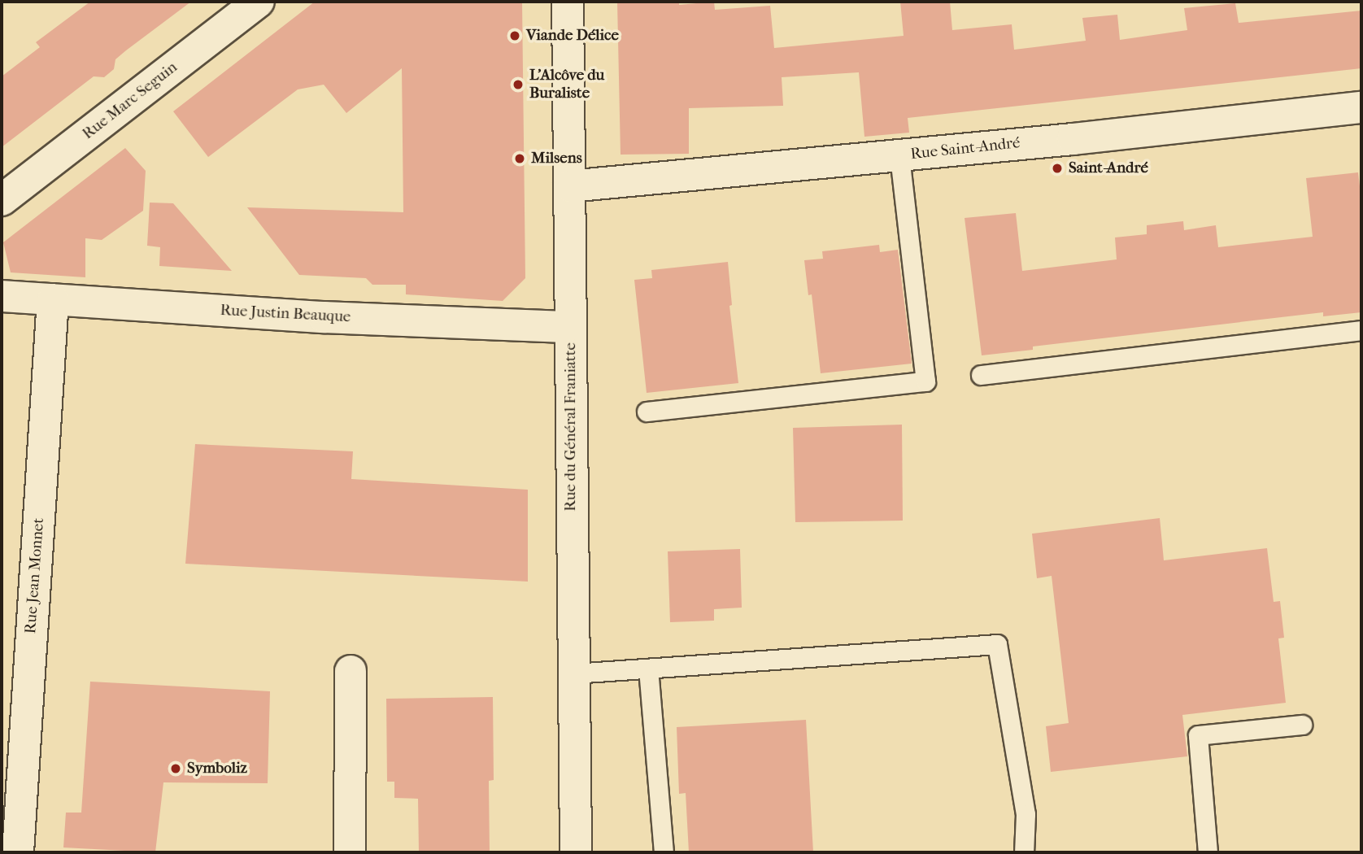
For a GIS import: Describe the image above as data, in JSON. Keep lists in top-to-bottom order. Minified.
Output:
{"streets":{"street":["Rue Marc Seguin","Rue Saint-André","Rue Justin Beauque","Rue du Général Franiatte","Rue Jean Monnet"]},"crossings":[["Rue Saint-André","Rue du Général Franiatte"],["Rue Justin Beauque","Rue du Général Franiatte"],["Rue Justin Beauque","Rue Jean Monnet"]],"places":["Viande Délice","L'Alcôve du Buraliste","Milsens","Saint-André","Symboliz"]}
